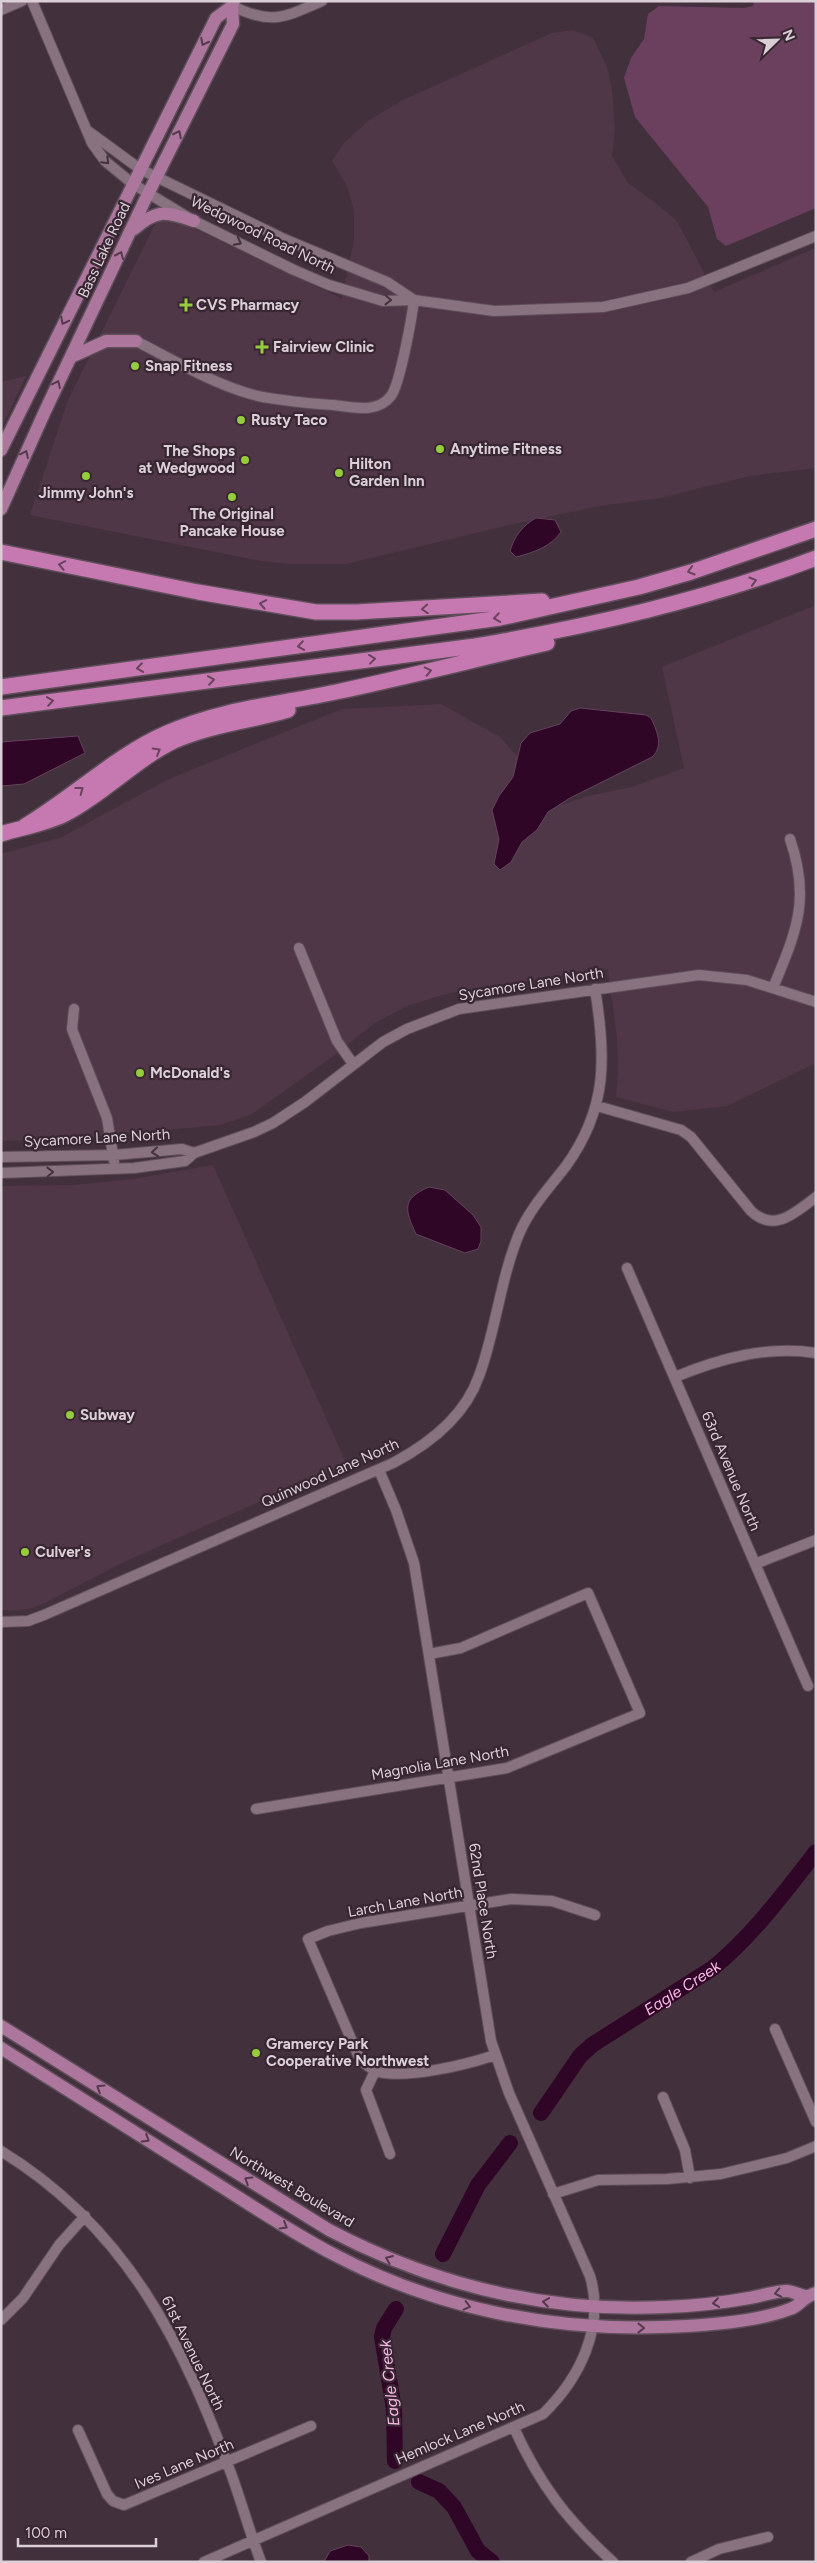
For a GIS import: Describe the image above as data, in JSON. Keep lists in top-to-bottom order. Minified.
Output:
{"streets":{"main road":["Bass Lake Road","Northwest Boulevard"],"street":["Wedgwood Road North","Sycamore Lane North","63rd Avenue North","Quinwood Lane North","Magnolia Lane North","62nd Place North","Larch Lane North","61st Avenue North","Hemlock Lane North","Ives Lane North"]},"crossings":[["Wedgwood Road North","Bass Lake Road"],["Sycamore Lane North","Quinwood Lane North"],["Quinwood Lane North","62nd Place North"],["Magnolia Lane North","62nd Place North"],["62nd Place North","Larch Lane North"],["62nd Place North","Northwest Boulevard"],["62nd Place North","Hemlock Lane North"],["61st Avenue North","Hemlock Lane North"],["61st Avenue North","Ives Lane North"]],"water":["Eagle Creek"],"places":{"health":["CVS Pharmacy","Fairview Clinic"],"other":["Snap Fitness","Rusty Taco","Anytime Fitness","The Shops at Wedgwood","Hilton Garden Inn","Jimmy John's","The Original Pancake House","McDonald's","Subway","Culver's","Gramercy Park Cooperative Northwest"]},"scale_bar":"100 m","north":"top right"}
